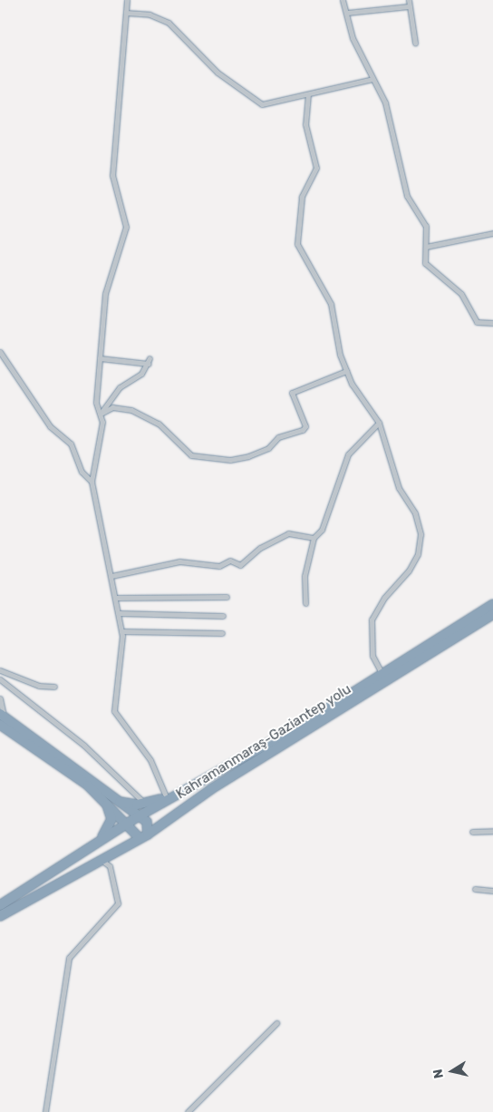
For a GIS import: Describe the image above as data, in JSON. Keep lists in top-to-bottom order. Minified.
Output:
{"streets":{"highway":["Kahramanmaraş-Gaziantep yolu"]},"north":"left"}
